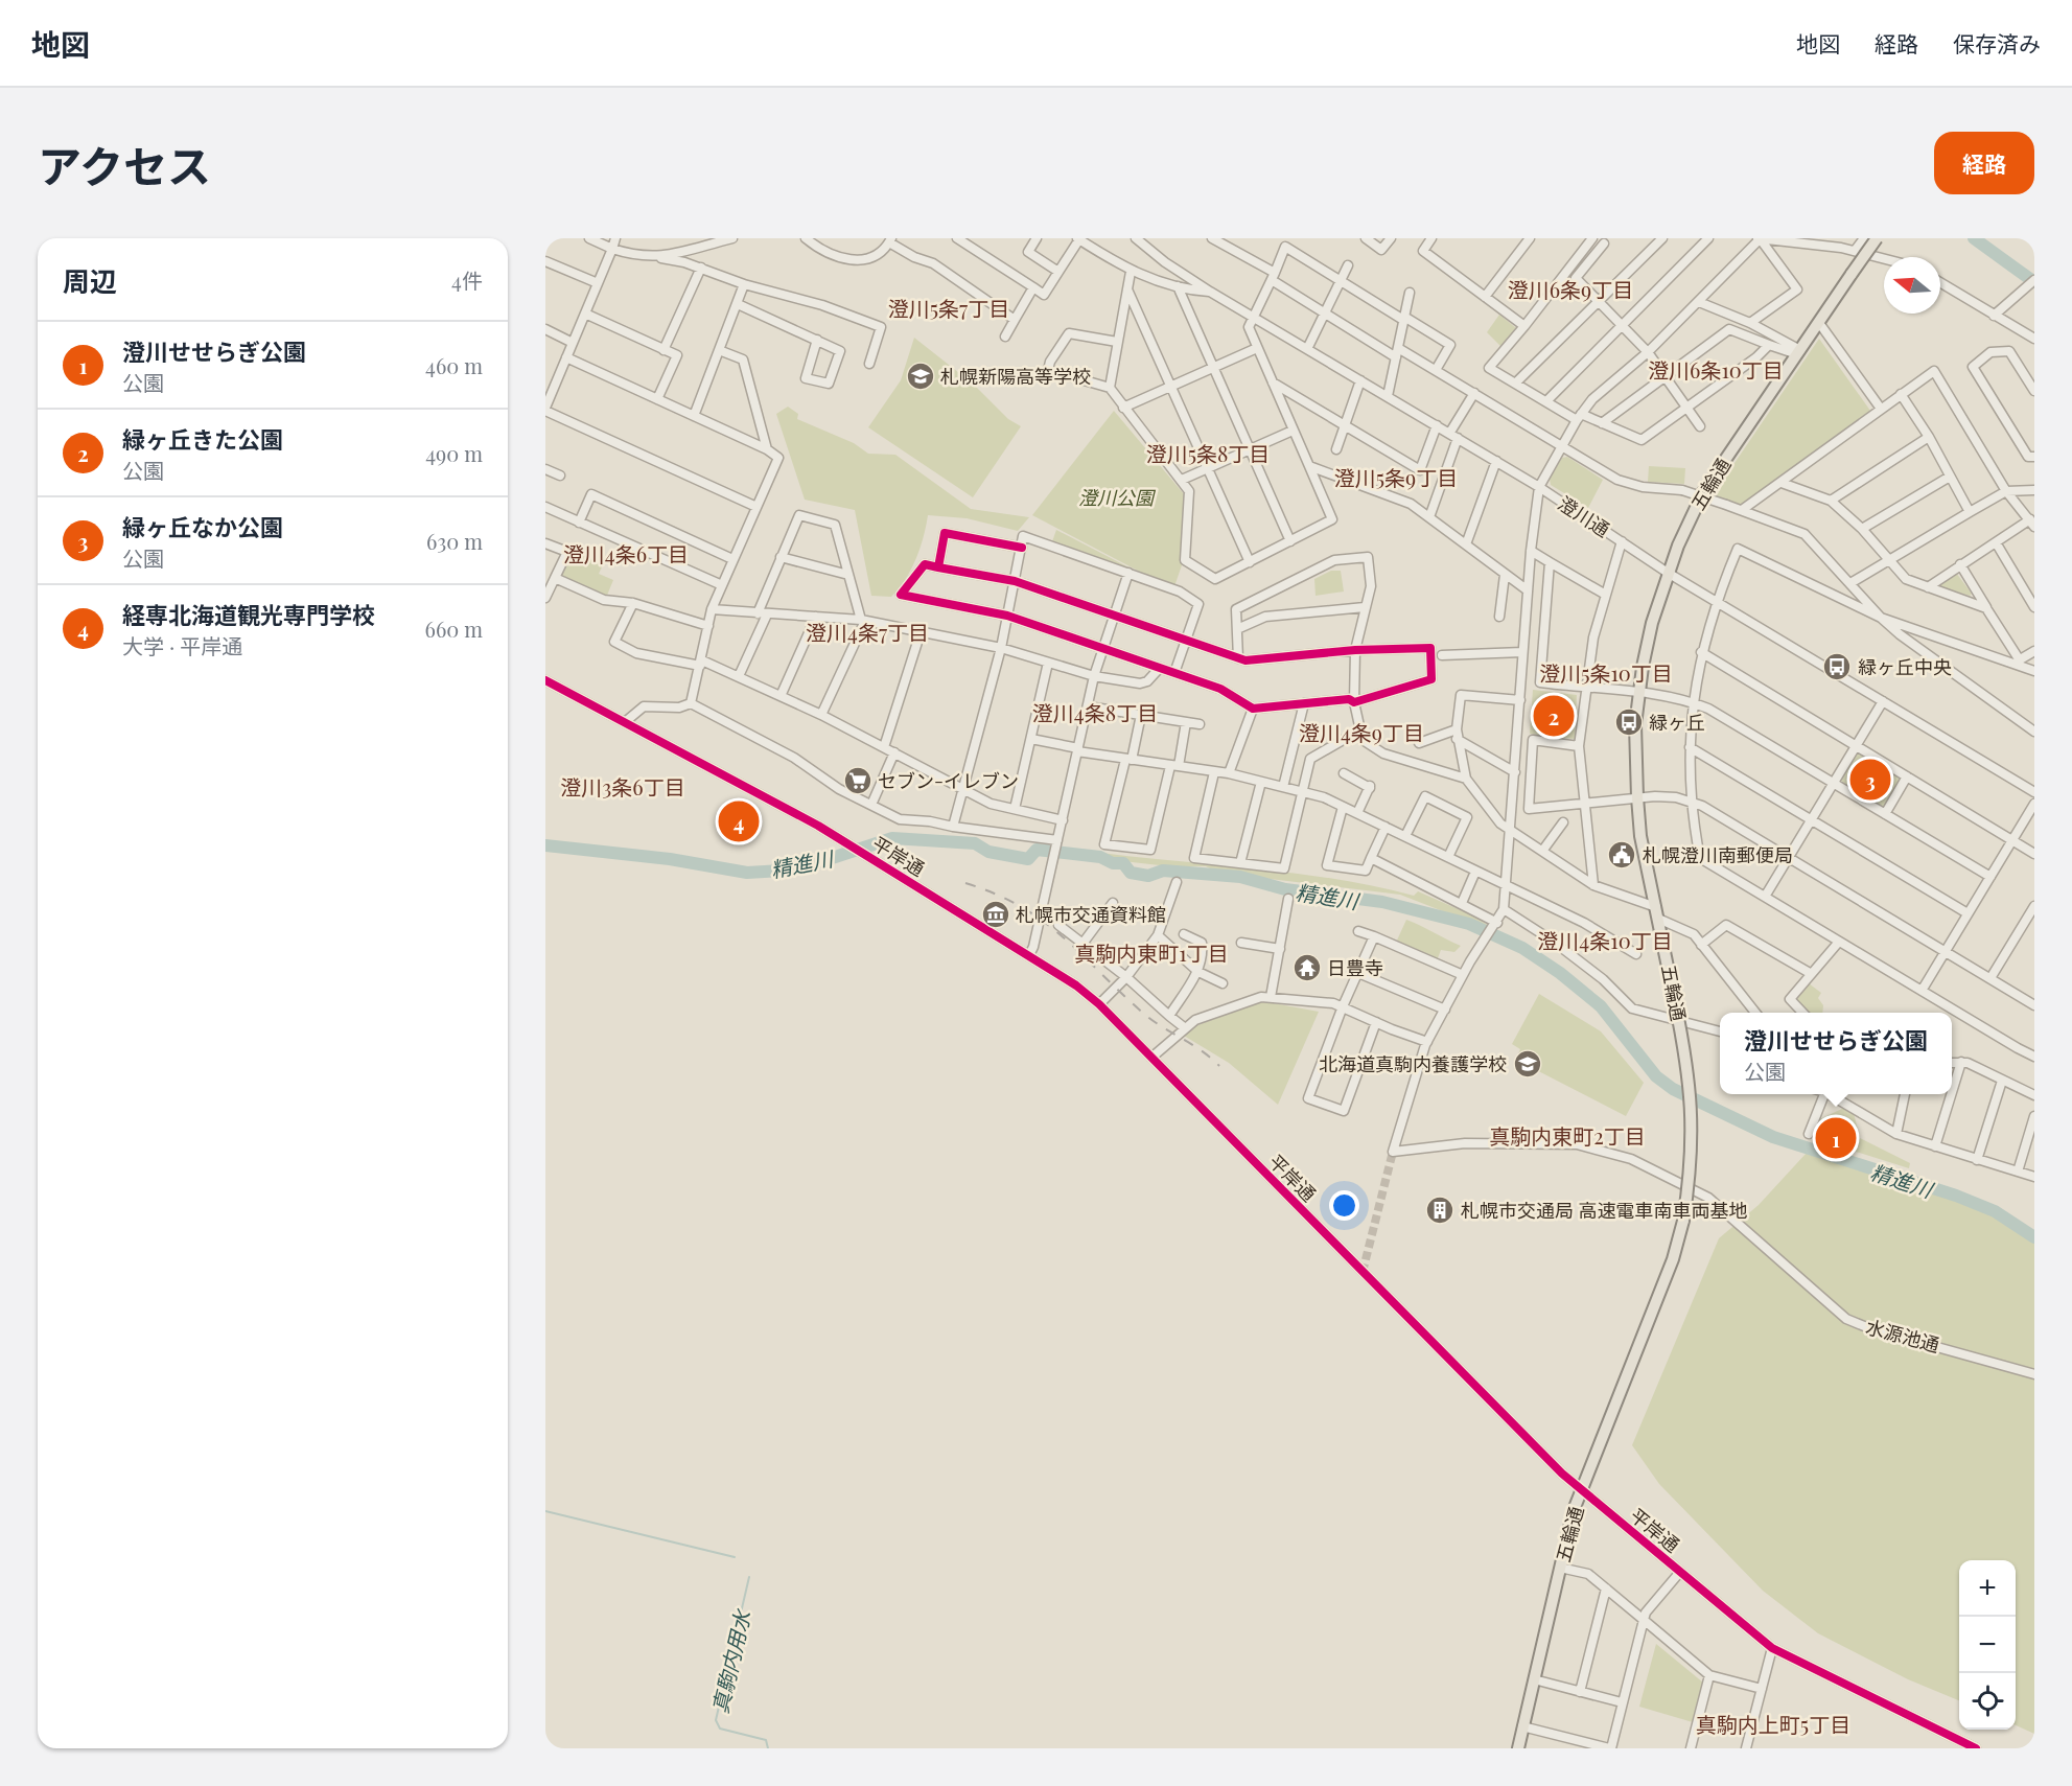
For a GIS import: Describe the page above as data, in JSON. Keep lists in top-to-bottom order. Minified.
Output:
{"streets":{"main road":["五輪通"],"street":["澄川通","平岸通","水源池通"]},"crossings":[["五輪通","澄川通"],["五輪通","平岸通"]],"districts":["澄川6条9丁目","澄川5条7丁目","澄川6条10丁目","澄川5条8丁目","澄川5条9丁目","澄川4条6丁目","澄川4条7丁目","澄川5条10丁目","澄川4条8丁目","澄川4条9丁目","澄川3条6丁目","澄川4条10丁目","真駒内東町1丁目","真駒内東町2丁目","真駒内上町5丁目"],"water":["精進川","真駒内用水"],"parks":["澄川公園"],"places":{"school or university":["札幌新陽高等学校","北海道真駒内養護学校"],"bus stop":["緑ヶ丘中央","緑ヶ丘"],"supermarket":["セブン-イレブン"],"public building":["札幌澄川南郵便局"],"museum":["札幌市交通資料館"],"temple":["日豊寺"],"building":["札幌市交通局 高速電車南車両基地"]},"north":"left","page":{"header":"地図","nav":["地図","経路","保存済み"],"title":"アクセス","buttons":"経路","heading":["周辺","4件"],"list":[{"mark":"1","name":"澄川せせらぎ公園","note":"公園","value":"460 m"},{"mark":"2","name":"緑ヶ丘きた公園","note":"公園","value":"490 m"},{"mark":"3","name":"緑ヶ丘なか公園","note":"公園","value":"630 m"},{"mark":"4","name":"経専北海道観光専門学校","note":"大学 · 平岸通","value":"660 m"}],"pins":["2","3","4","1"],"popup":["澄川せせらぎ公園","公園"],"map_buttons":["+","−"]}}
